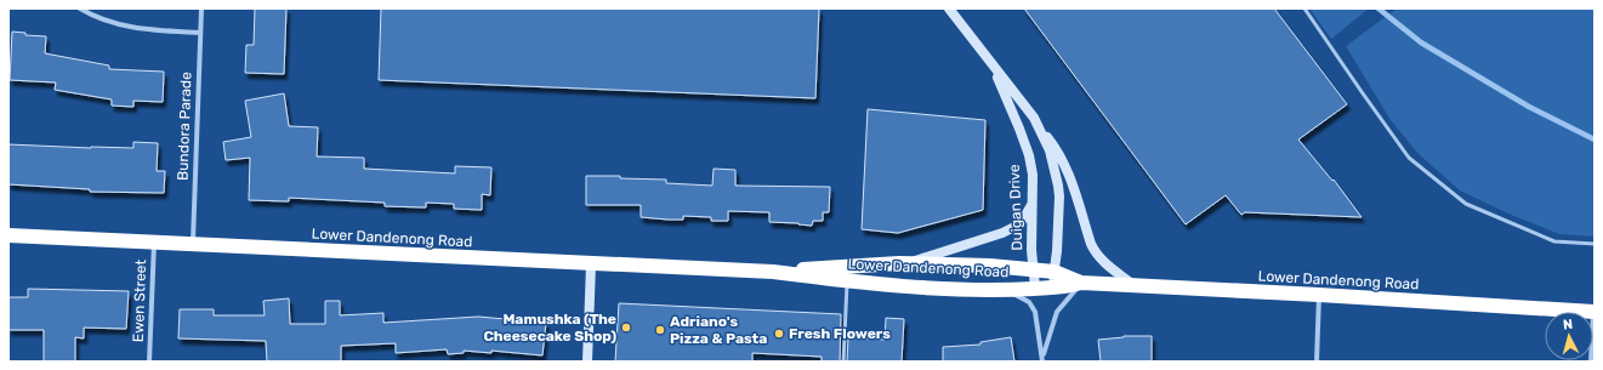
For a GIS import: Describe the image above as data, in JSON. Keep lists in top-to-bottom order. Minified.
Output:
{"streets":{"highway":["Lower Dandenong Road"],"main road":["Duigan Drive"],"street":["Bundora Parade","Ewen Street"]},"crossings":[["Bundora Parade","Lower Dandenong Road"],["Duigan Drive","Lower Dandenong Road"],["Lower Dandenong Road","Ewen Street"]],"places":["Mamushka (The Cheesecake Shop)","Adriano's Pizza & Pasta","Fresh Flowers"],"north":"top"}
